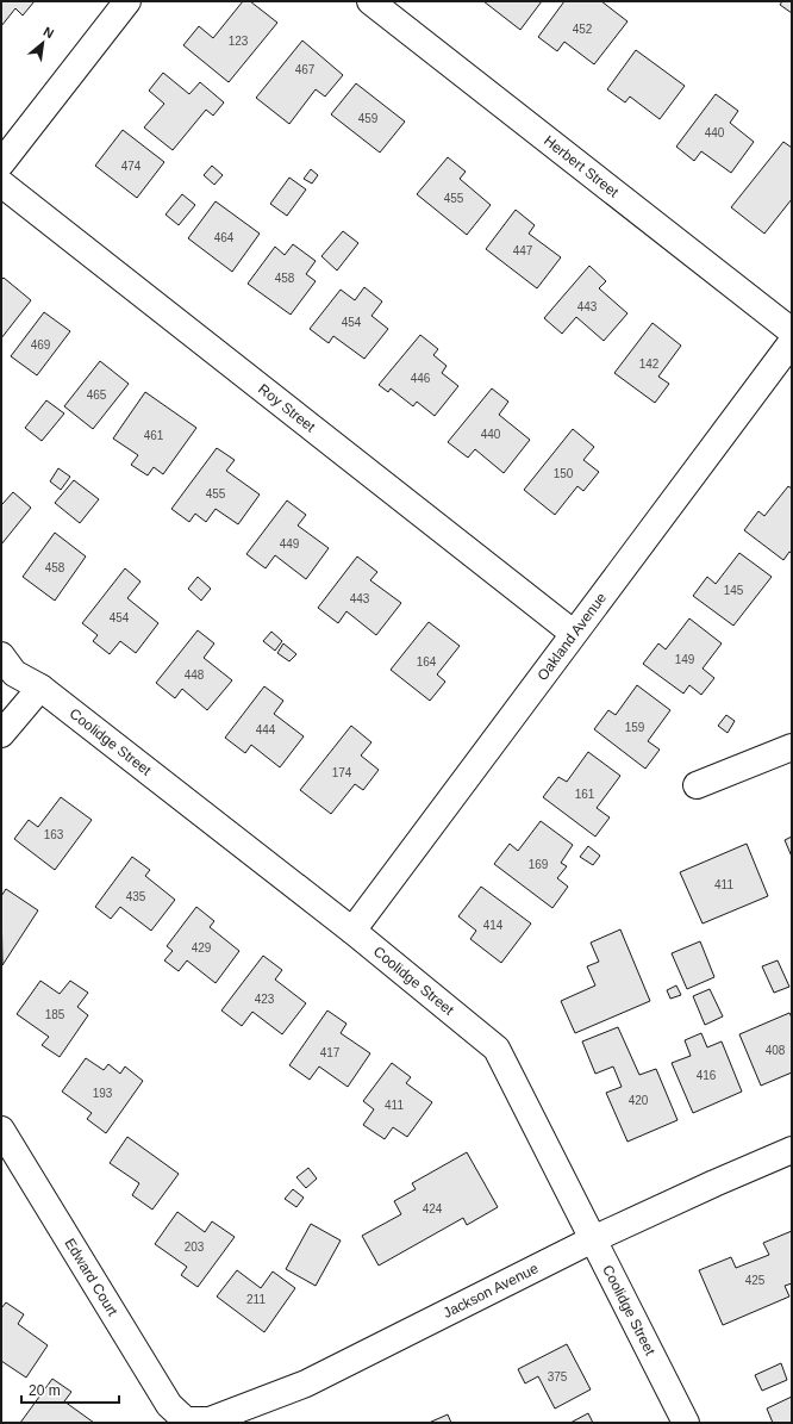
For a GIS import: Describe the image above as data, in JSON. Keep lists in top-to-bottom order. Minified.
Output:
{"streets":{"street":["Herbert Street","Roy Street","Oakland Avenue","Coolidge Street","Edward Court","Jackson Avenue"]},"crossings":[["Roy Street","Oakland Avenue"],["Oakland Avenue","Coolidge Street"],["Coolidge Street","Jackson Avenue"],["Edward Court","Jackson Avenue"]],"house_numbers":["452","123","467","459","440","474","455","464","447","458","443","454","469","142","446","465","440","461","150","455","449","458","145","443","454","149","164","448","159","444","174","161","163","169","411","435","414","429","423","185","408","417","416","193","420","411","424","203","425","211","375"],"scale_bar":"20 m","north":"top right"}
